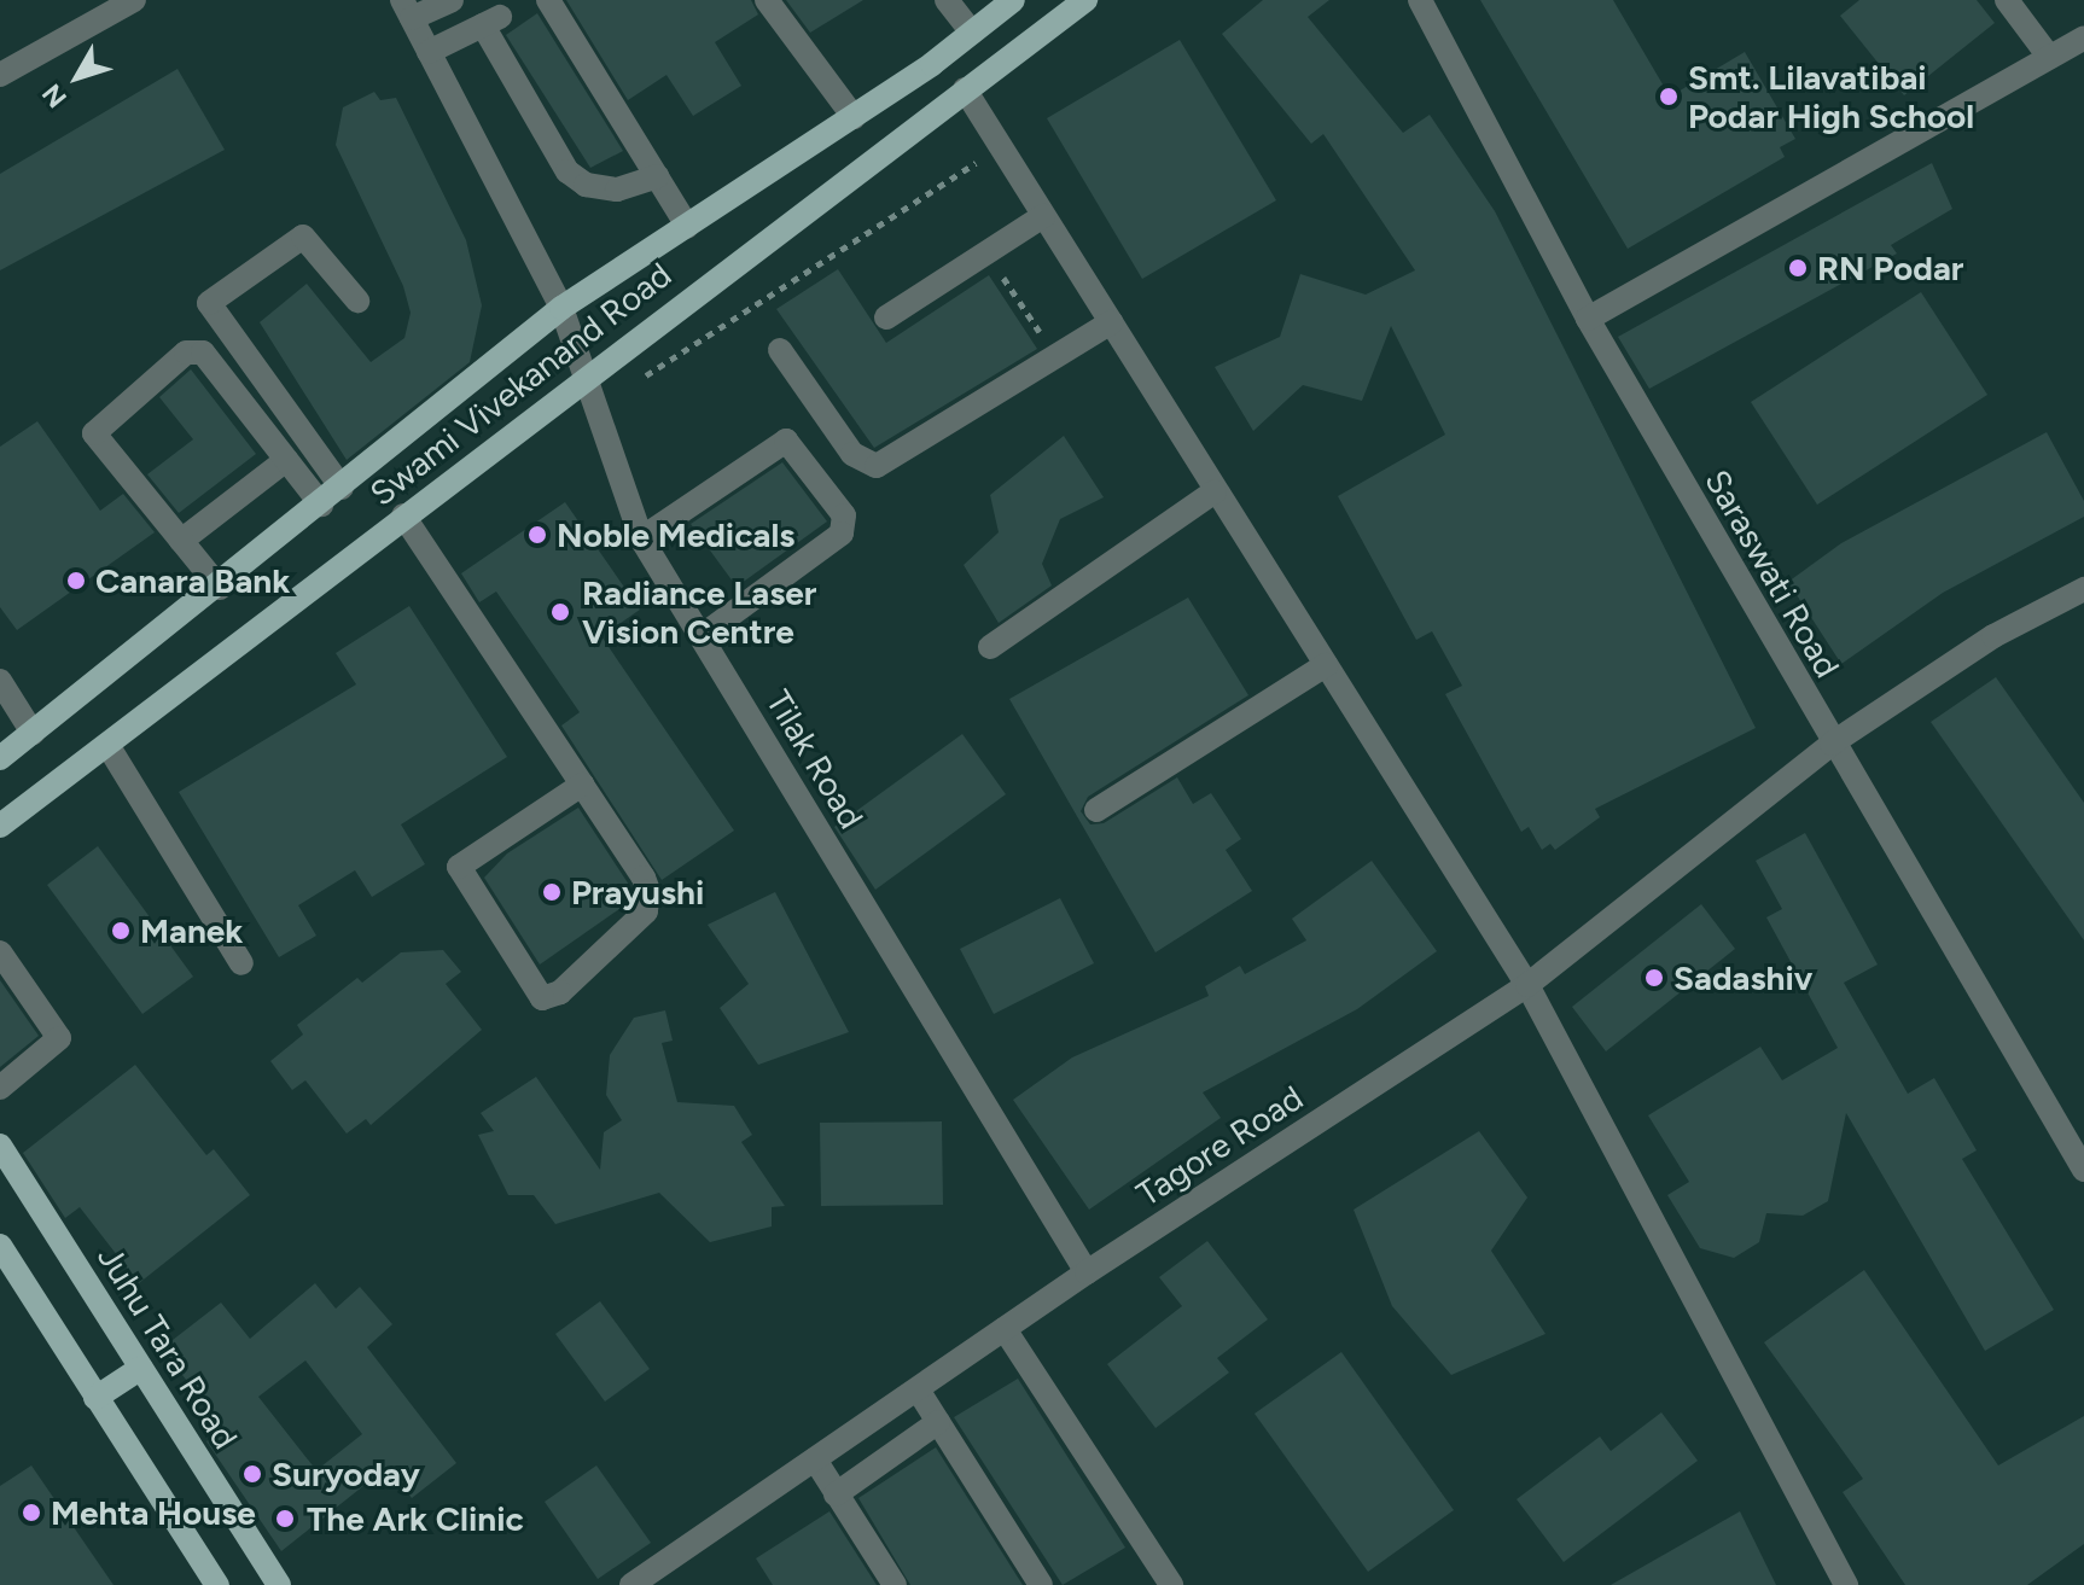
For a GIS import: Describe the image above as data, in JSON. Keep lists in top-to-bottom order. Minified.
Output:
{"streets":{"main road":["Swami Vivekanand Road","Juhu Tara Road"],"street":["Saraswati Road","Tilak Road","Tagore Road"]},"crossings":[["Swami Vivekanand Road","Tilak Road"],["Saraswati Road","Tagore Road"],["Tilak Road","Tagore Road"]],"places":["Smt. Lilavatibai Podar High School","RN Podar","Noble Medicals","Canara Bank","Radiance Laser Vision Centre","Prayushi","Manek","Sadashiv","Suryoday","Mehta House","The Ark Clinic"],"north":"bottom left"}
